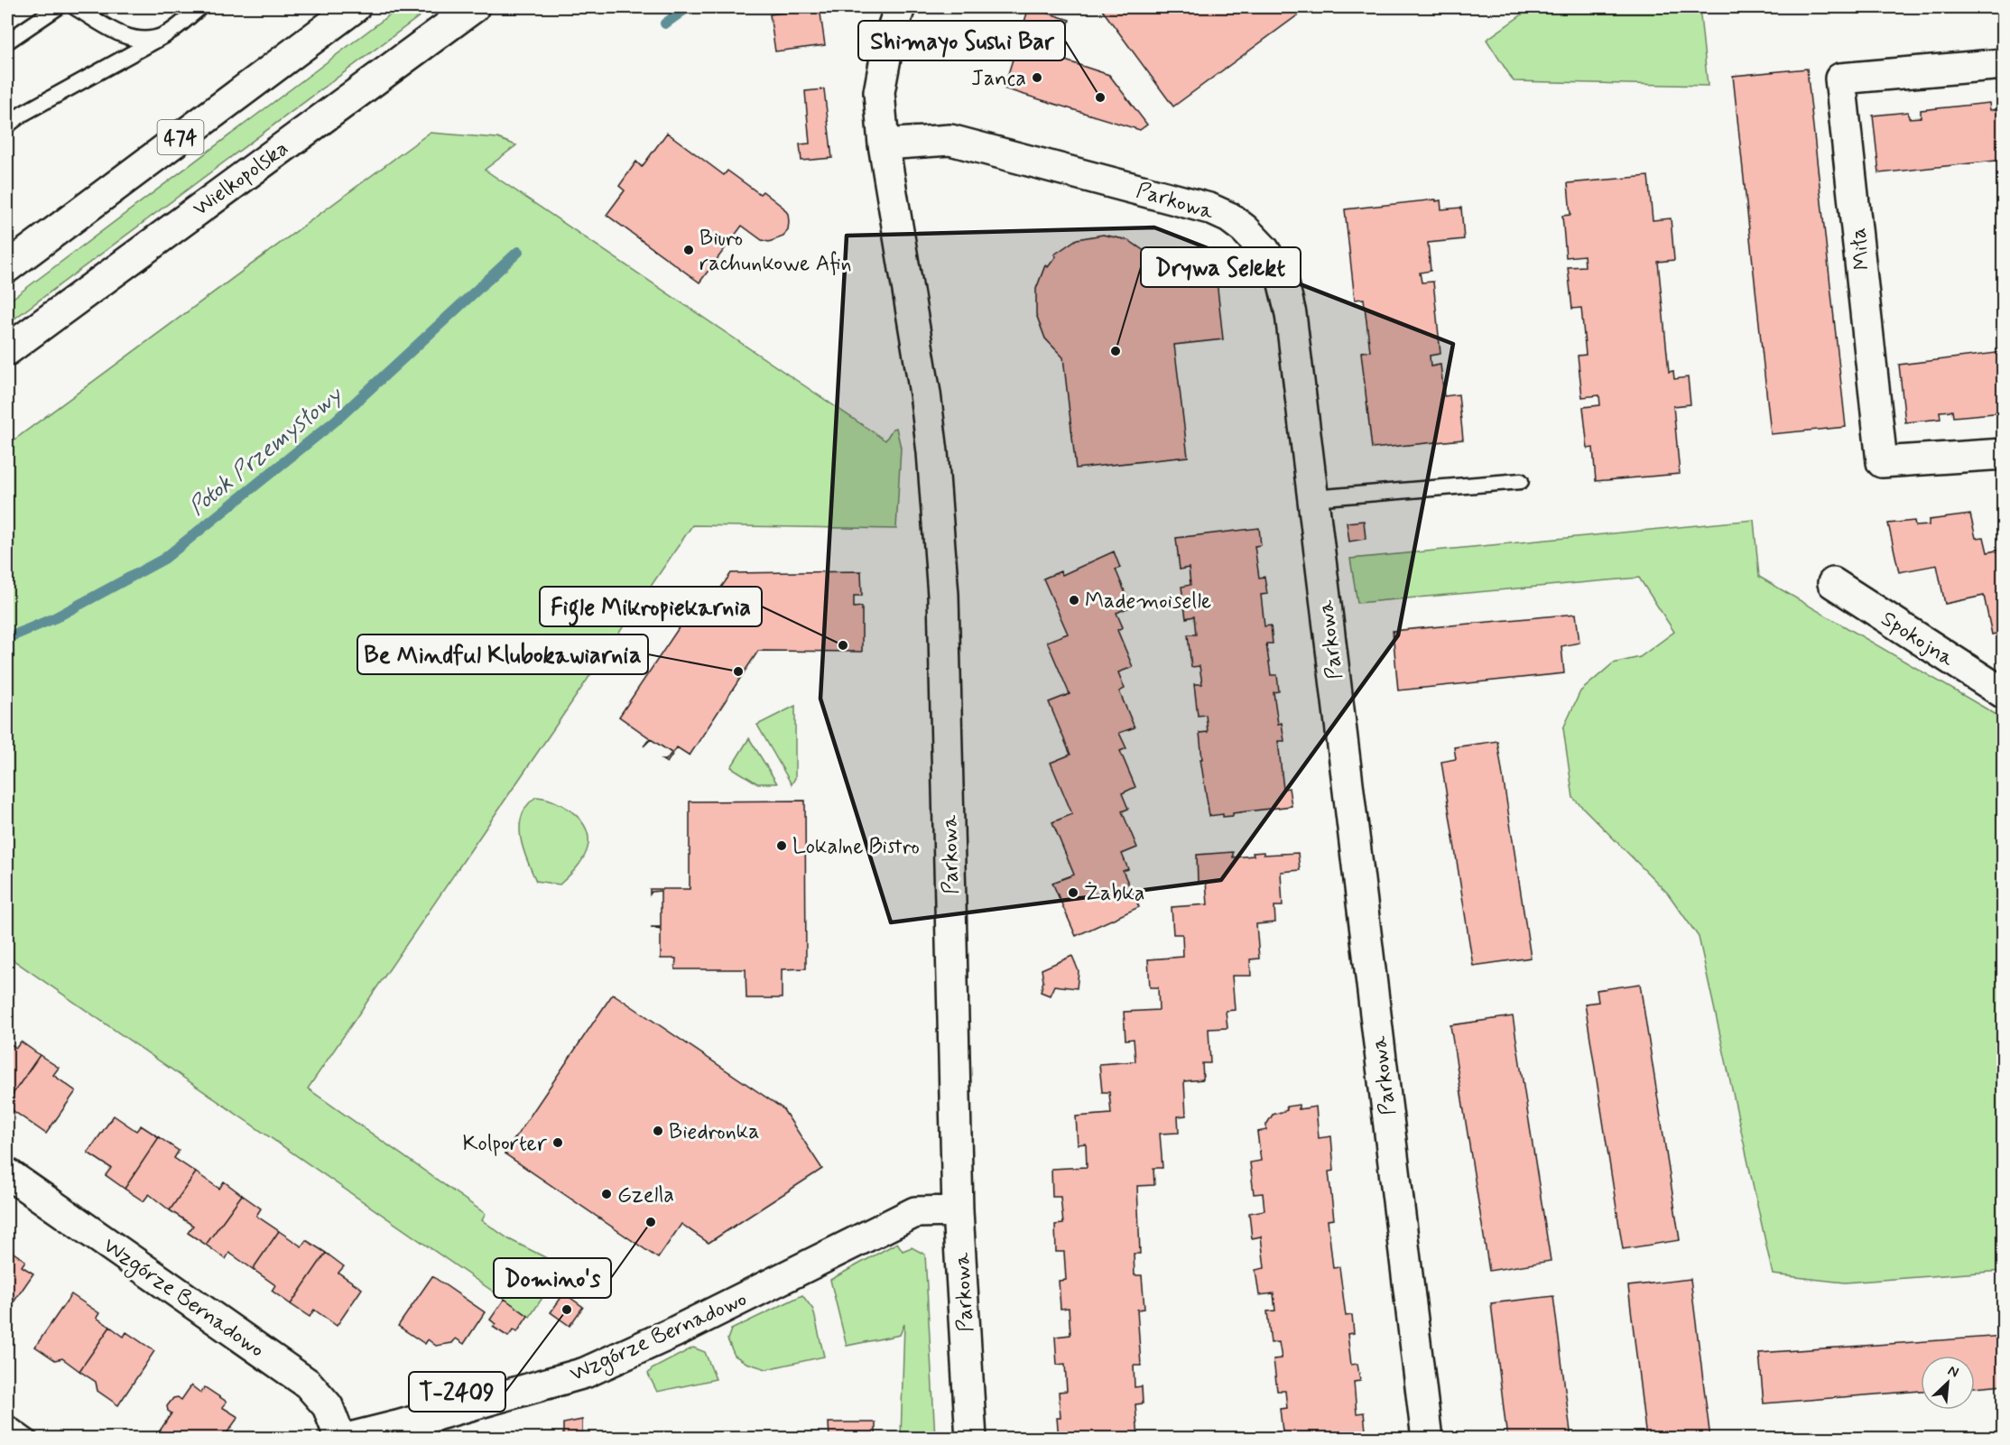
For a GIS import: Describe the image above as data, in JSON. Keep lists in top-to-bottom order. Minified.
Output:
{"streets":{"street":["474","Wielkopolska","Parkowa","Miła","Spokojna","Wzgórze Bernadowo"]},"crossings":[["Parkowa","Wzgórze Bernadowo"]],"water":["Potok Przemysłowy"],"places":["Janca","Shimayo Sushi Bar","Biuro rachunkowe Afin","Drywa Selekt","Mademoiselle","Figle Mikropiekarnia","Be Mindful Klubokawiarnia","Lokalne Bistro","Żabka","Biedronka","Kolporter","Gzella","Domino's","T-2409"],"north":"top right"}
